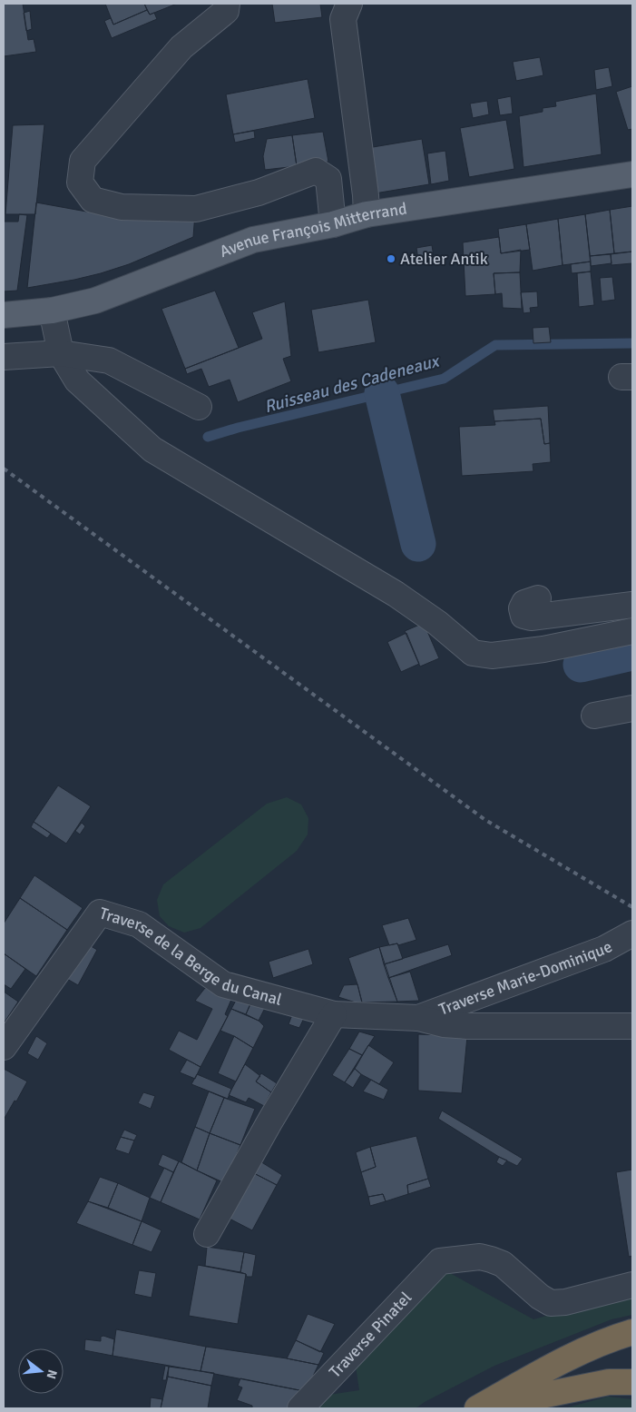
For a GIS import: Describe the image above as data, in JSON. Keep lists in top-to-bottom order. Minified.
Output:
{"streets":{"main road":["Avenue François Mitterrand"],"street":["Traverse de la Berge du Canal","Traverse Marie-Dominique","Traverse Pinatel"]},"crossings":[["Traverse de la Berge du Canal","Traverse Marie-Dominique"]],"water":["Ruisseau des Cadeneaux"],"places":["Atelier Antik"],"north":"right"}
